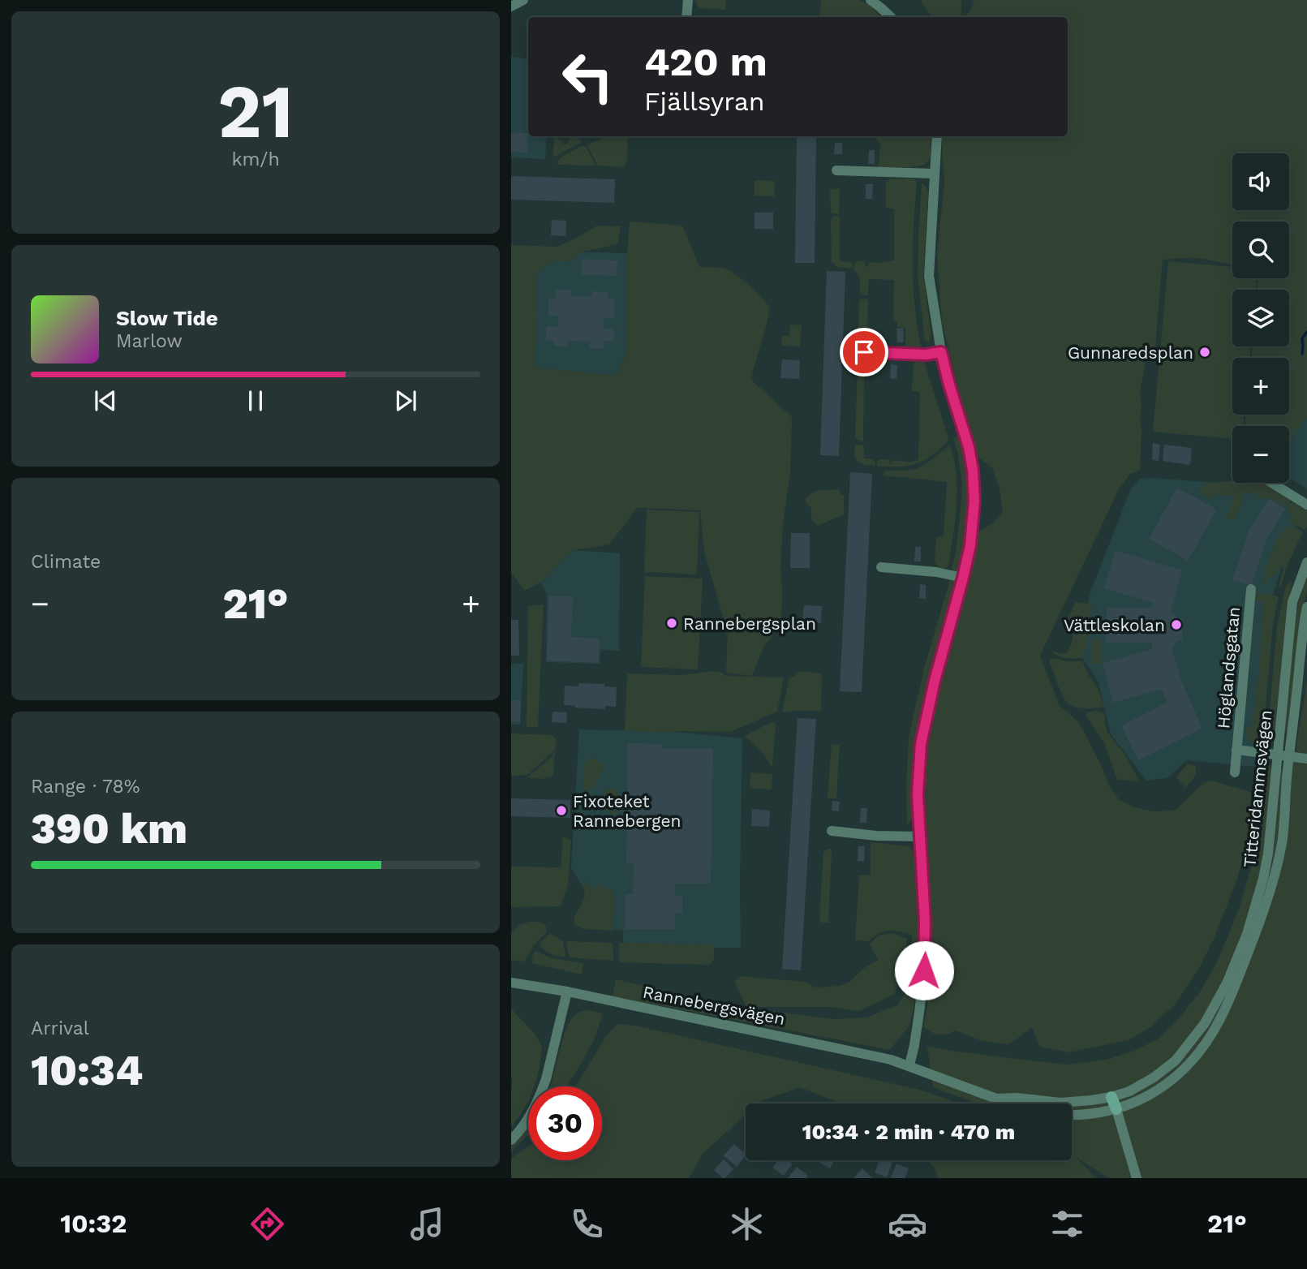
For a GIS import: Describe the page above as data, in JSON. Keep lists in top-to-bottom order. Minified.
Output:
{"streets":{"street":["Höglandsgatan","Titteridammsvägen","Rannebergsvägen"]},"crossings":[["Höglandsgatan","Titteridammsvägen"],["Titteridammsvägen","Rannebergsvägen"]],"places":["Gunnaredsplan","Rannebergsplan","Vättleskolan","Fixoteket Rannebergen"],"page":{"tile":[["21","km/h"],"Climate",["Range · 78%","390 km"],["Arrival","10:34"]],"turn":["420 m","Fjällsyran"],"map_buttons":["+","−"],"song":["Slow Tide","Marlow"],"heat":["−","21°","+"],"limit":"30","trip":"10:34 · 2 min · 470 m","tabs":["10:32","21°"]}}
